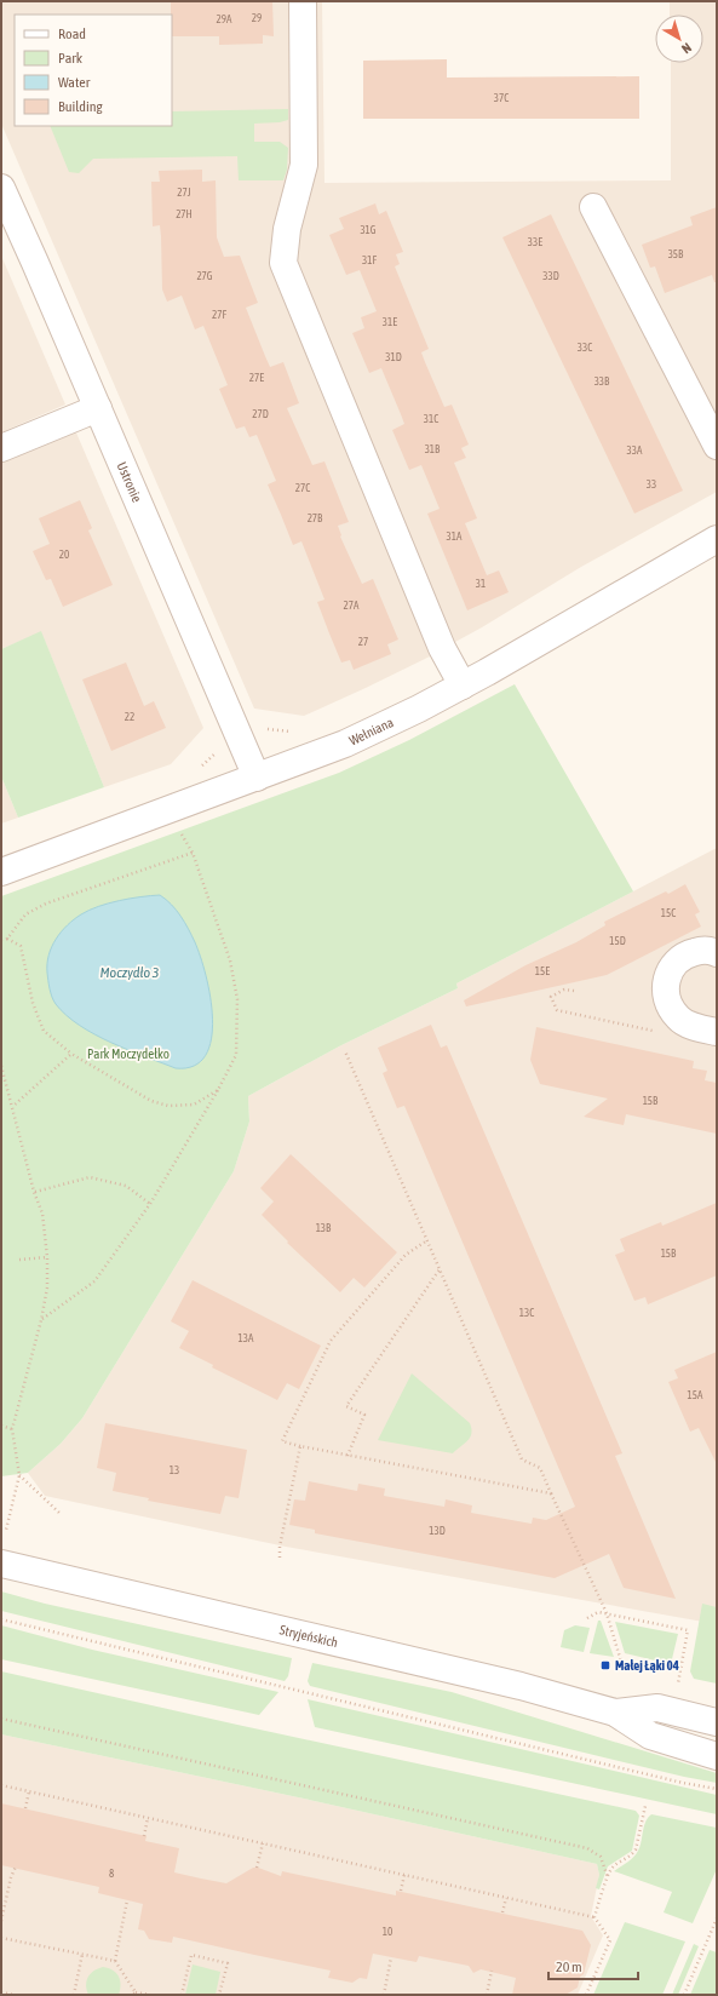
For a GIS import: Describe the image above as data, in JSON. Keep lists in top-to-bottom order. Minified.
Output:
{"streets":{"street":["Ustronie","Wełniana","Stryjeńskich"]},"crossings":[["Ustronie","Wełniana"]],"water":["Moczydło 3"],"parks":["Park Moczydełko"],"places":{"transit":["Małej Łąki 04"]},"house_numbers":["29","29A","37C","27J","27H","31G","33E","35B","31F","27G","33D","27F","31E","33C","31D","27E","33B","27D","31C","31B","33A","33","27C","27B","31A","20","31","27A","27","22","15C","15D","15E","15B","13B","15B","13C","13A","15A","13","13D","8","10"],"legend":["Road","Park","Water","Building"],"scale_bar":"20 m","north":"bottom right"}
